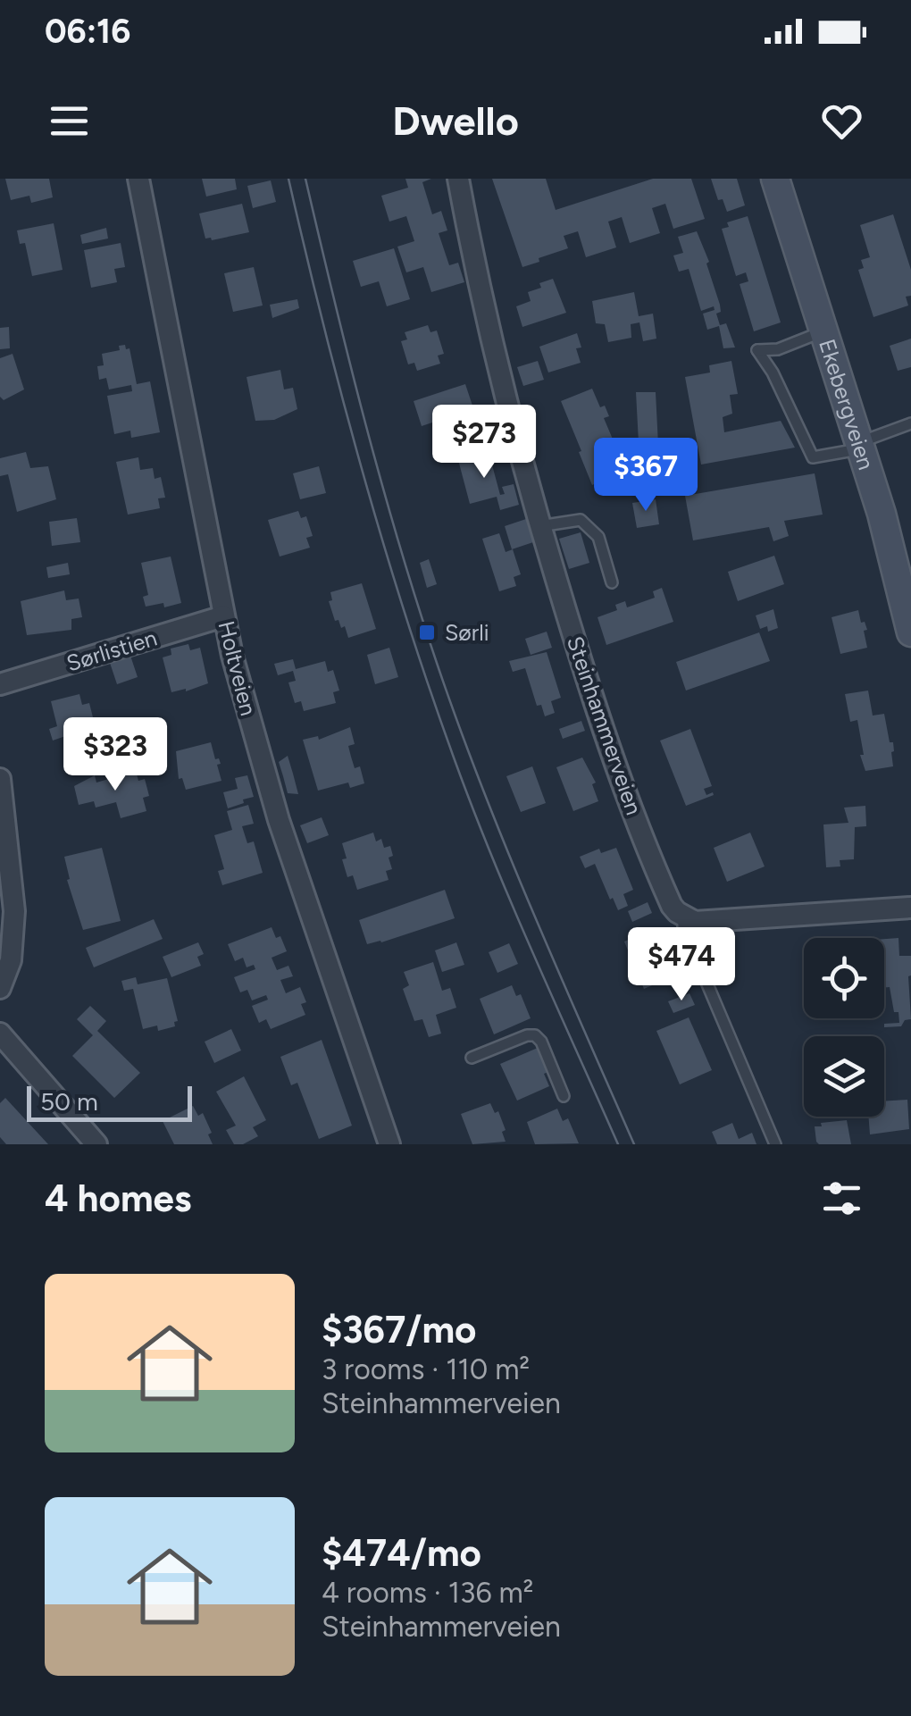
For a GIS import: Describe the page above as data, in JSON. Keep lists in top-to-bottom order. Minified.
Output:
{"streets":{"main road":["Ekebergveien"],"street":["Sørlistien","Holtveien","Steinhammerveien"]},"crossings":[["Sørlistien","Holtveien"]],"places":{"transit":["Sørli"]},"scale_bar":"50 m","page":{"status":"06:16","header":"Dwello","price":["$273","$367","$323","$474"],"scale":"50 m","heading":"4 homes","list":[{"name":"$367/mo","note":"3 rooms · 110 m² · Steinhammerveien"},{"name":"$474/mo","note":"4 rooms · 136 m² · Steinhammerveien"}]}}
